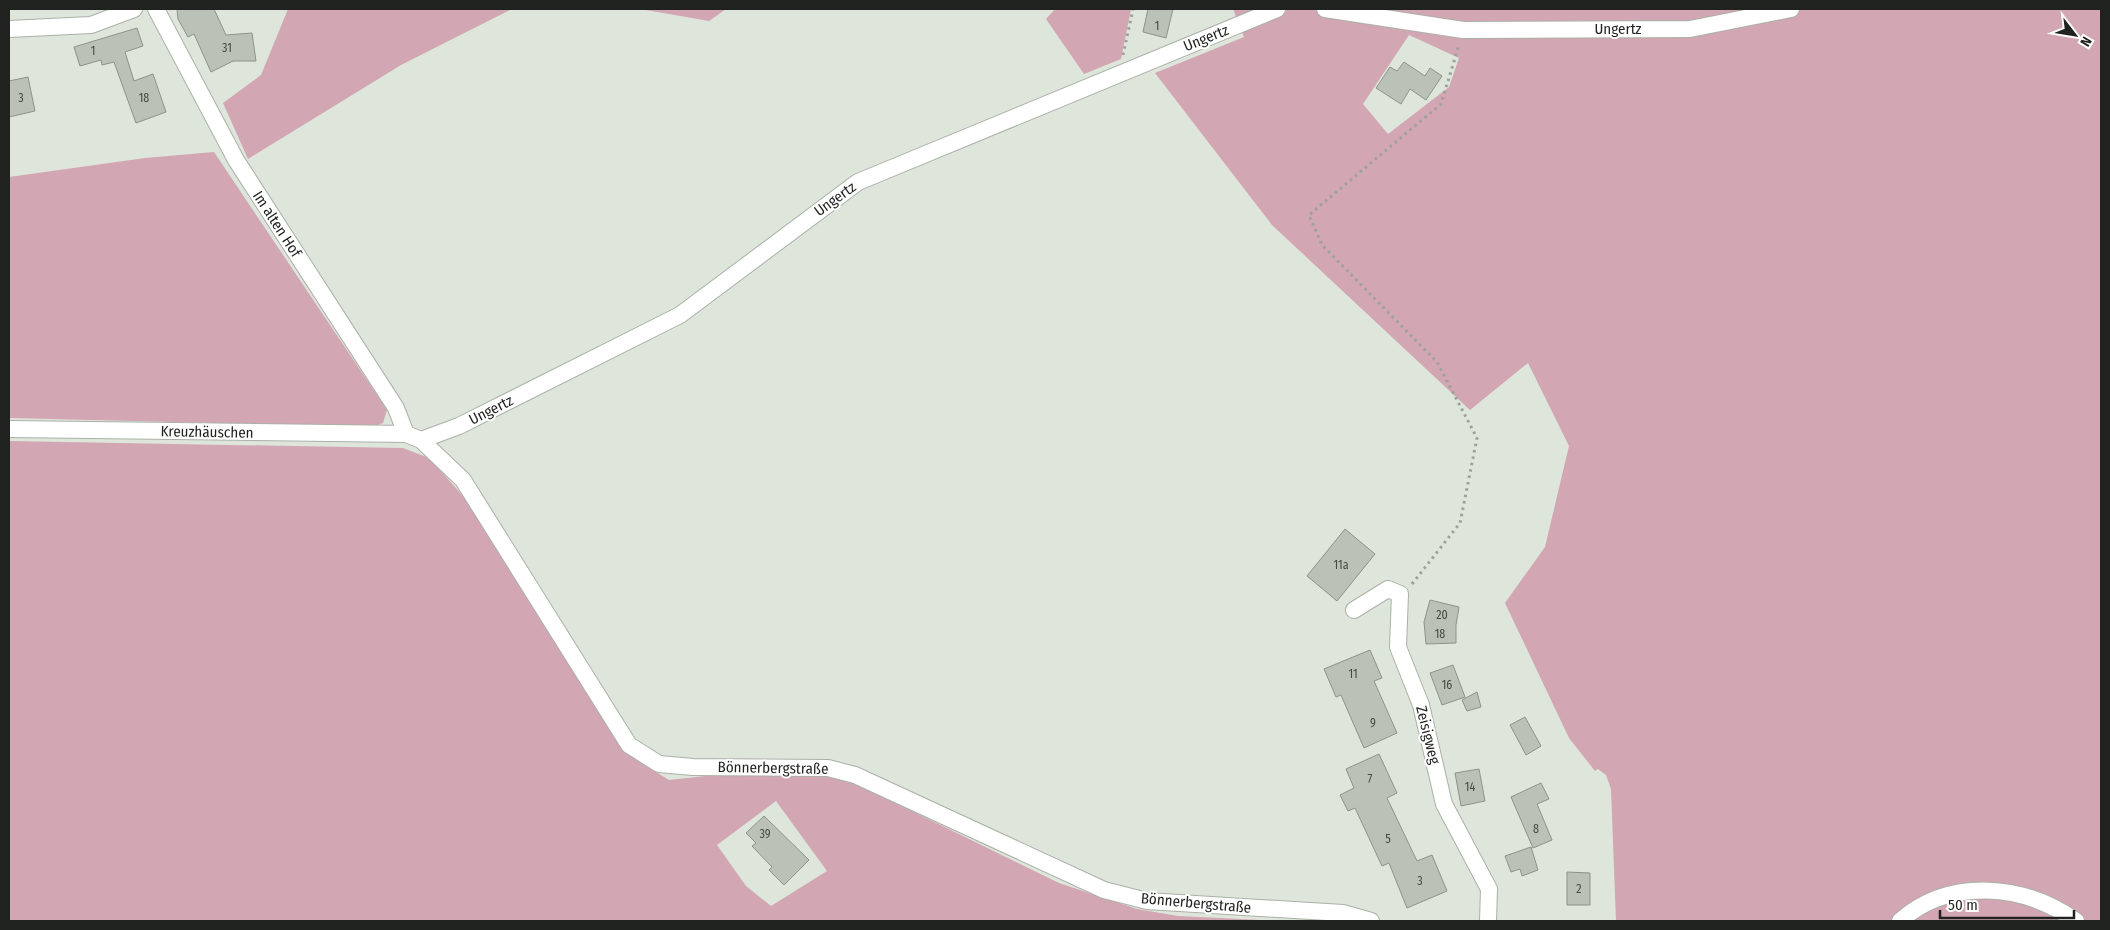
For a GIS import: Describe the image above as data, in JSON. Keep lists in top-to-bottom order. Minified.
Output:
{"streets":{"street":["Ungertz","Im alten Hof","Kreuzhäuschen","Zeisigweg","Bönnerbergstraße"]},"crossings":[["Ungertz","Im alten Hof"],["Ungertz","Kreuzhäuschen"],["Ungertz","Bönnerbergstraße"],["Im alten Hof","Kreuzhäuschen"],["Im alten Hof","Bönnerbergstraße"],["Kreuzhäuschen","Bönnerbergstraße"]],"house_numbers":["1","31","1","3","18","11a","20","18","11","16","9","7","14","8","39","5","3","2"],"scale_bar":"50 m","north":"bottom right"}
